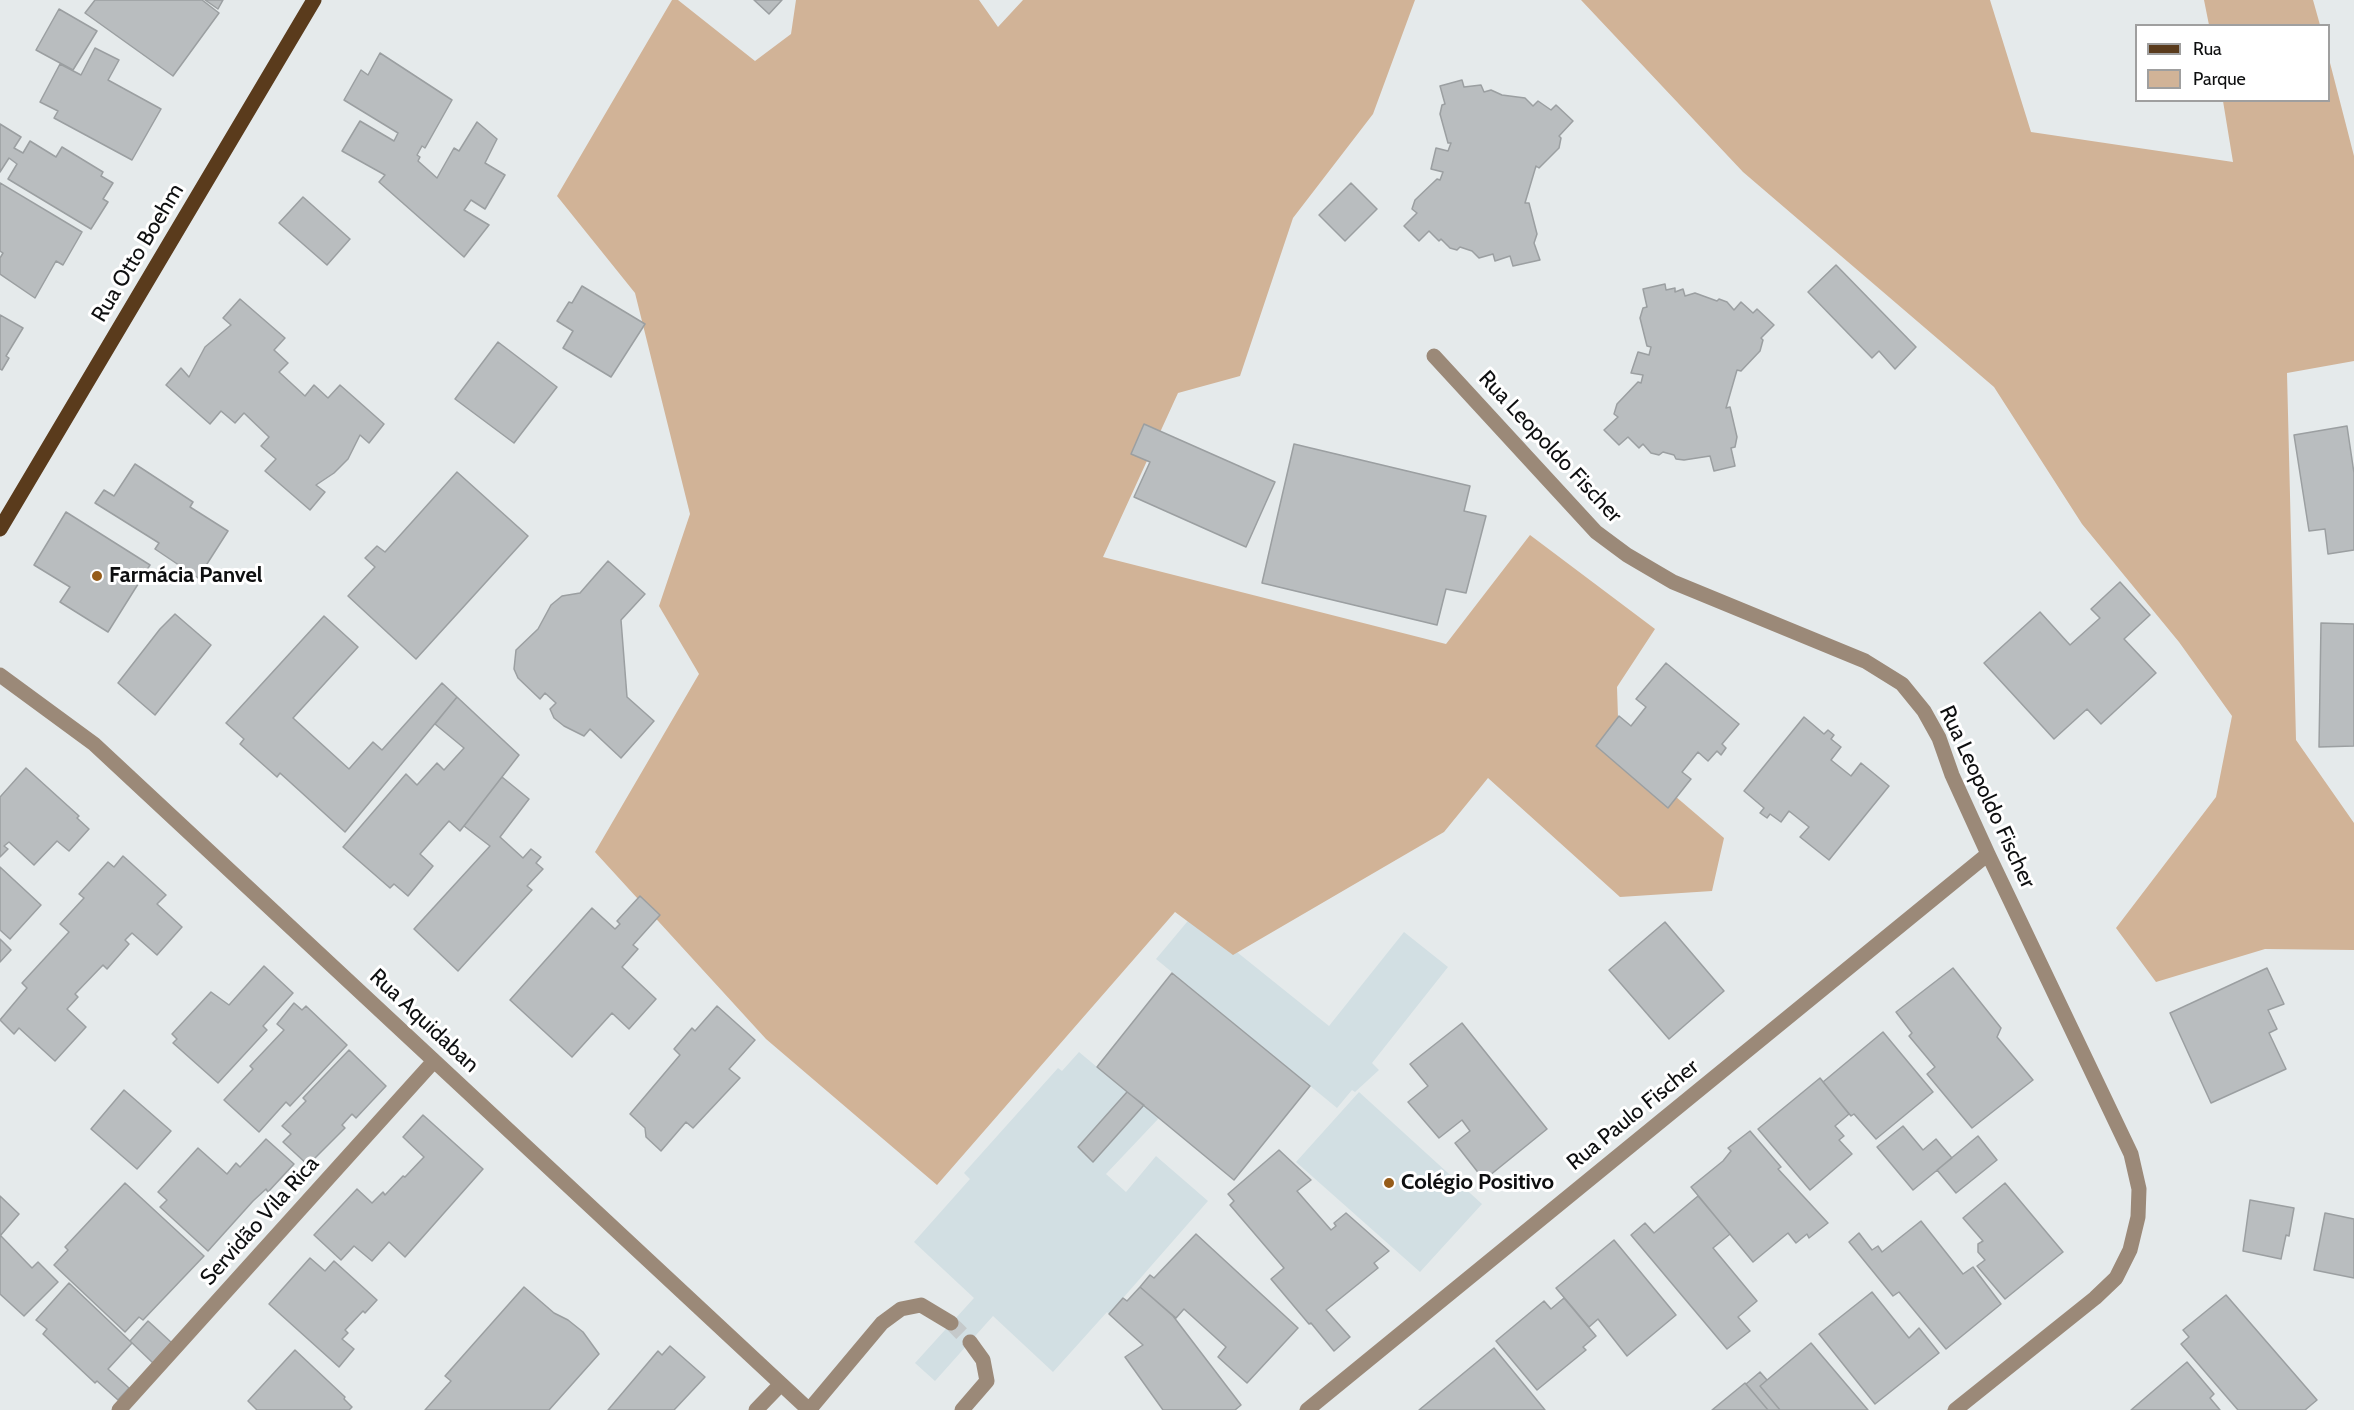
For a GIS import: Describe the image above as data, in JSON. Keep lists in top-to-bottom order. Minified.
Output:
{"streets":{"main road":["Rua Otto Boehm"],"street":["Rua Leopoldo Fischer","Rua Aquidaban","Rua Paulo Fischer","Servidão Vila Rica"]},"crossings":[["Rua Leopoldo Fischer","Rua Paulo Fischer"],["Rua Aquidaban","Servidão Vila Rica"]],"places":["Farmácia Panvel","Colégio Positivo"],"legend":["Rua","Parque"]}
